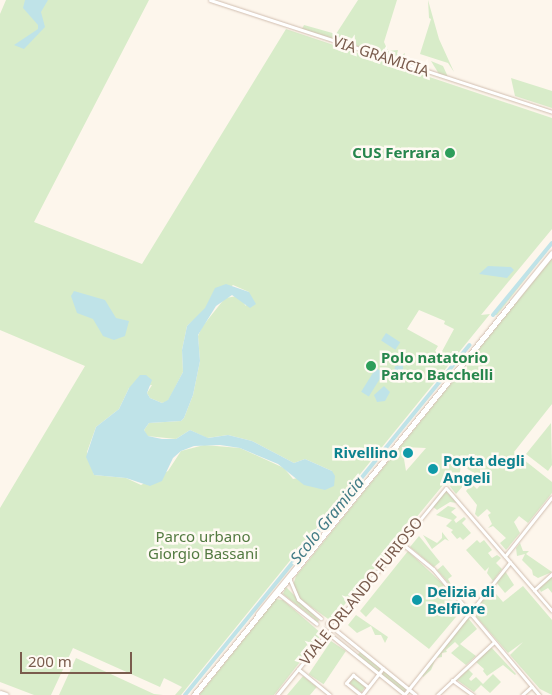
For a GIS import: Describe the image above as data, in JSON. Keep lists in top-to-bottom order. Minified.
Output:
{"streets":{"street":["VIA GRAMICIA","VIALE ORLANDO FURIOSO"]},"water":["Scolo Gramicia"],"parks":["Parco urbano Giorgio Bassani"],"places":["CUS Ferrara","Polo natatorio Parco Bacchelli","Rivellino","Porta degli Angeli","Delizia di Belfiore"],"scale_bar":"200 m"}
